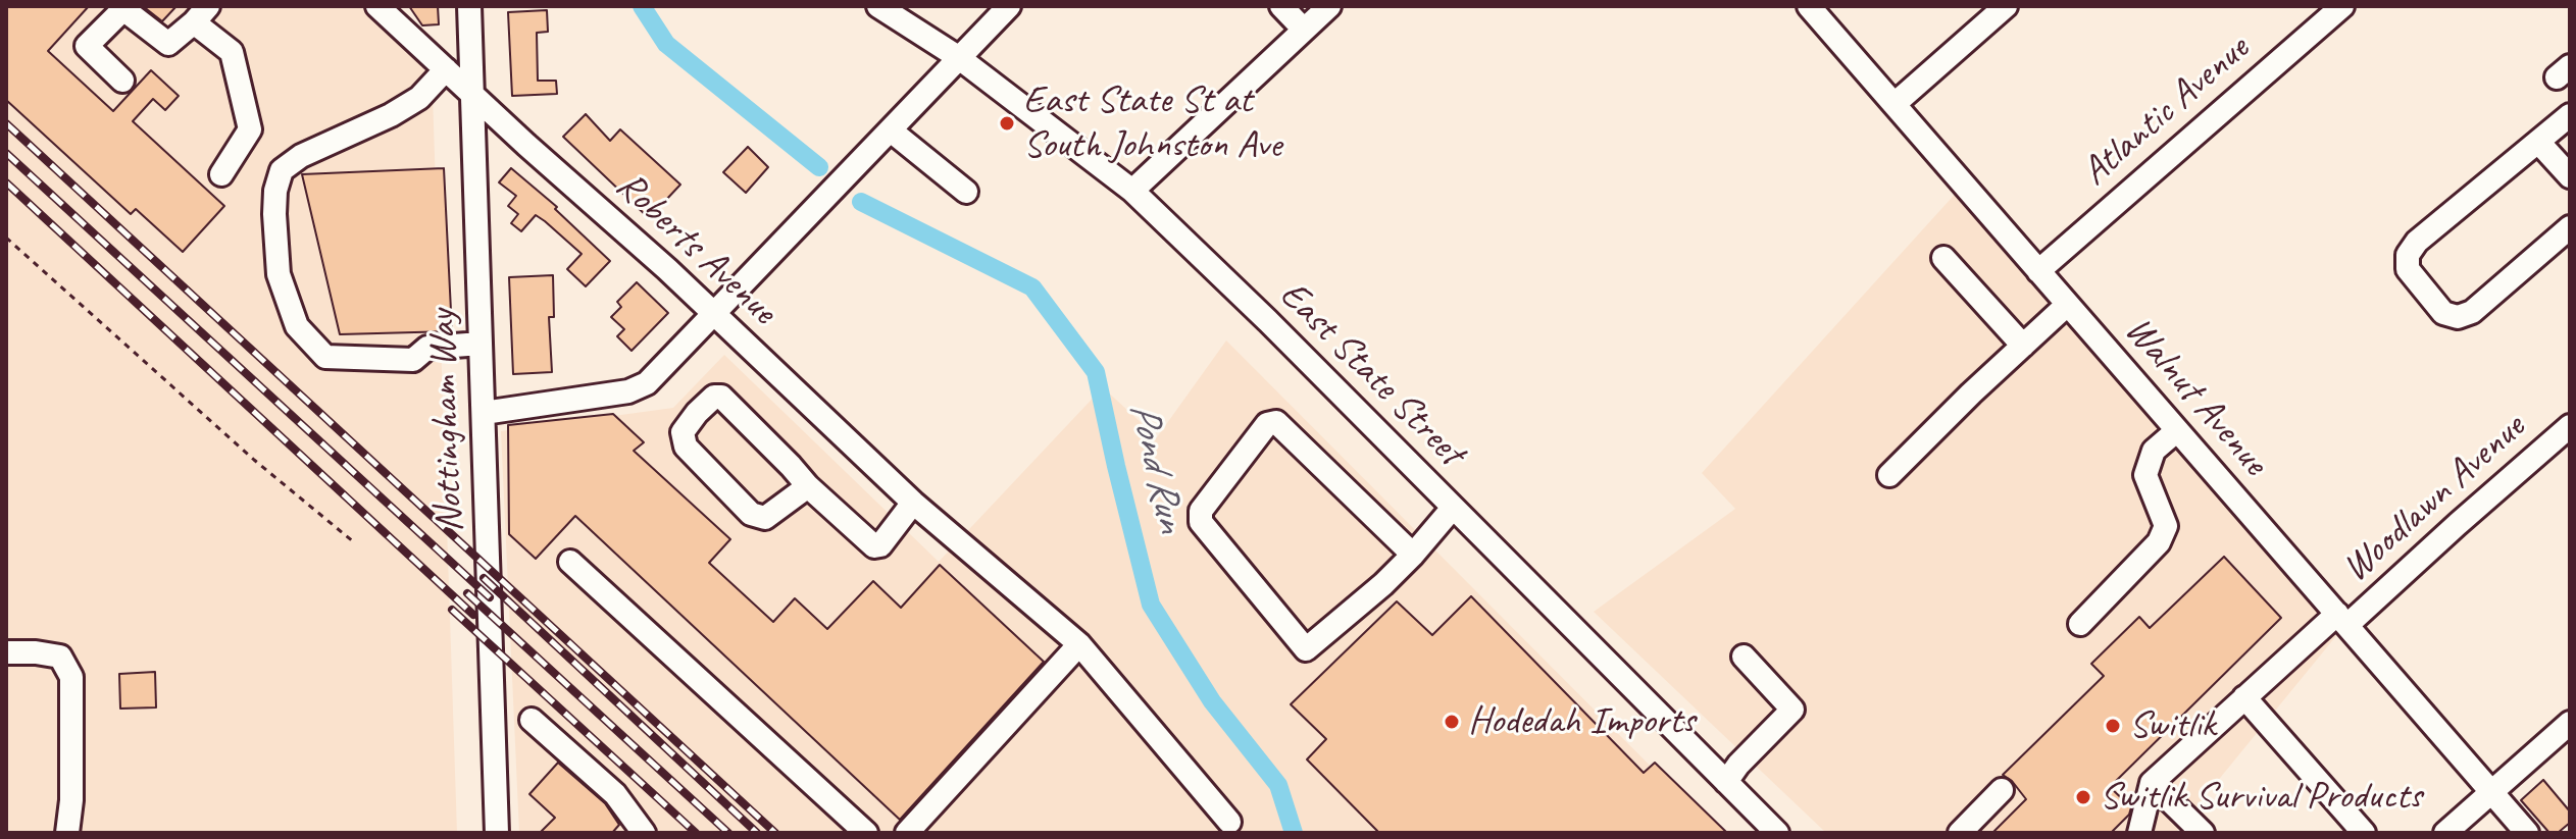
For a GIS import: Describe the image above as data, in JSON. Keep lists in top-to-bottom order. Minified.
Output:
{"streets":{"street":["Atlantic Avenue","Roberts Avenue","East State Street","Walnut Avenue","Nottingham Way","Woodlawn Avenue"]},"crossings":[["Atlantic Avenue","Walnut Avenue"],["Roberts Avenue","Nottingham Way"],["Walnut Avenue","Woodlawn Avenue"]],"water":["Pond Run"],"places":["East State St at South Johnston Ave","Hodedah Imports","Switlik","Switlik Survival Products"]}
